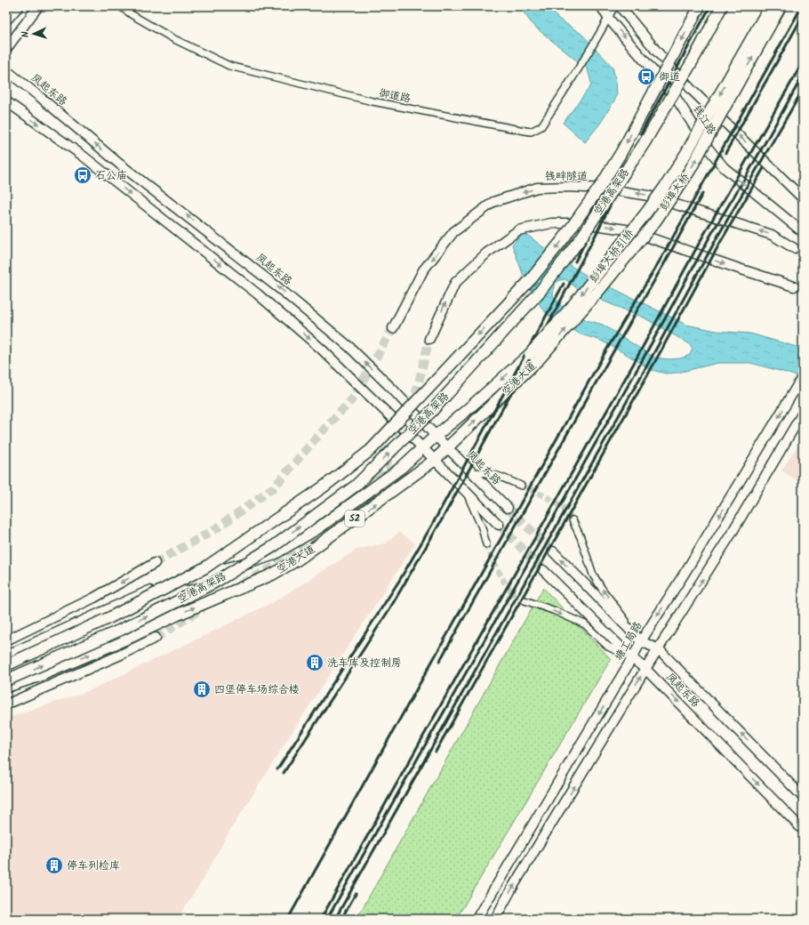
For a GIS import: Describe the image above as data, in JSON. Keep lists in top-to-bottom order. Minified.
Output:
{"streets":{"main road":["凤起东路","钱江路","钱畔隧道","空港高架路","彭埠大桥","彭埠大桥引桥","空港大道","S2","塘工局路"],"street":["御道路"]},"crossings":[["凤起东路","空港大道"],["凤起东路","塘工局路"],["御道路","钱江路"],["彭埠大桥","彭埠大桥引桥"],["彭埠大桥","空港大道"],["彭埠大桥引桥","空港大道"]],"one_way":["钱畔隧道","彭埠大桥","彭埠大桥引桥"],"places":{"bus stop":["御道","石公庙"],"building":["洗车库及控制房","四堡停车场综合楼","停车列检库"]},"north":"left"}
